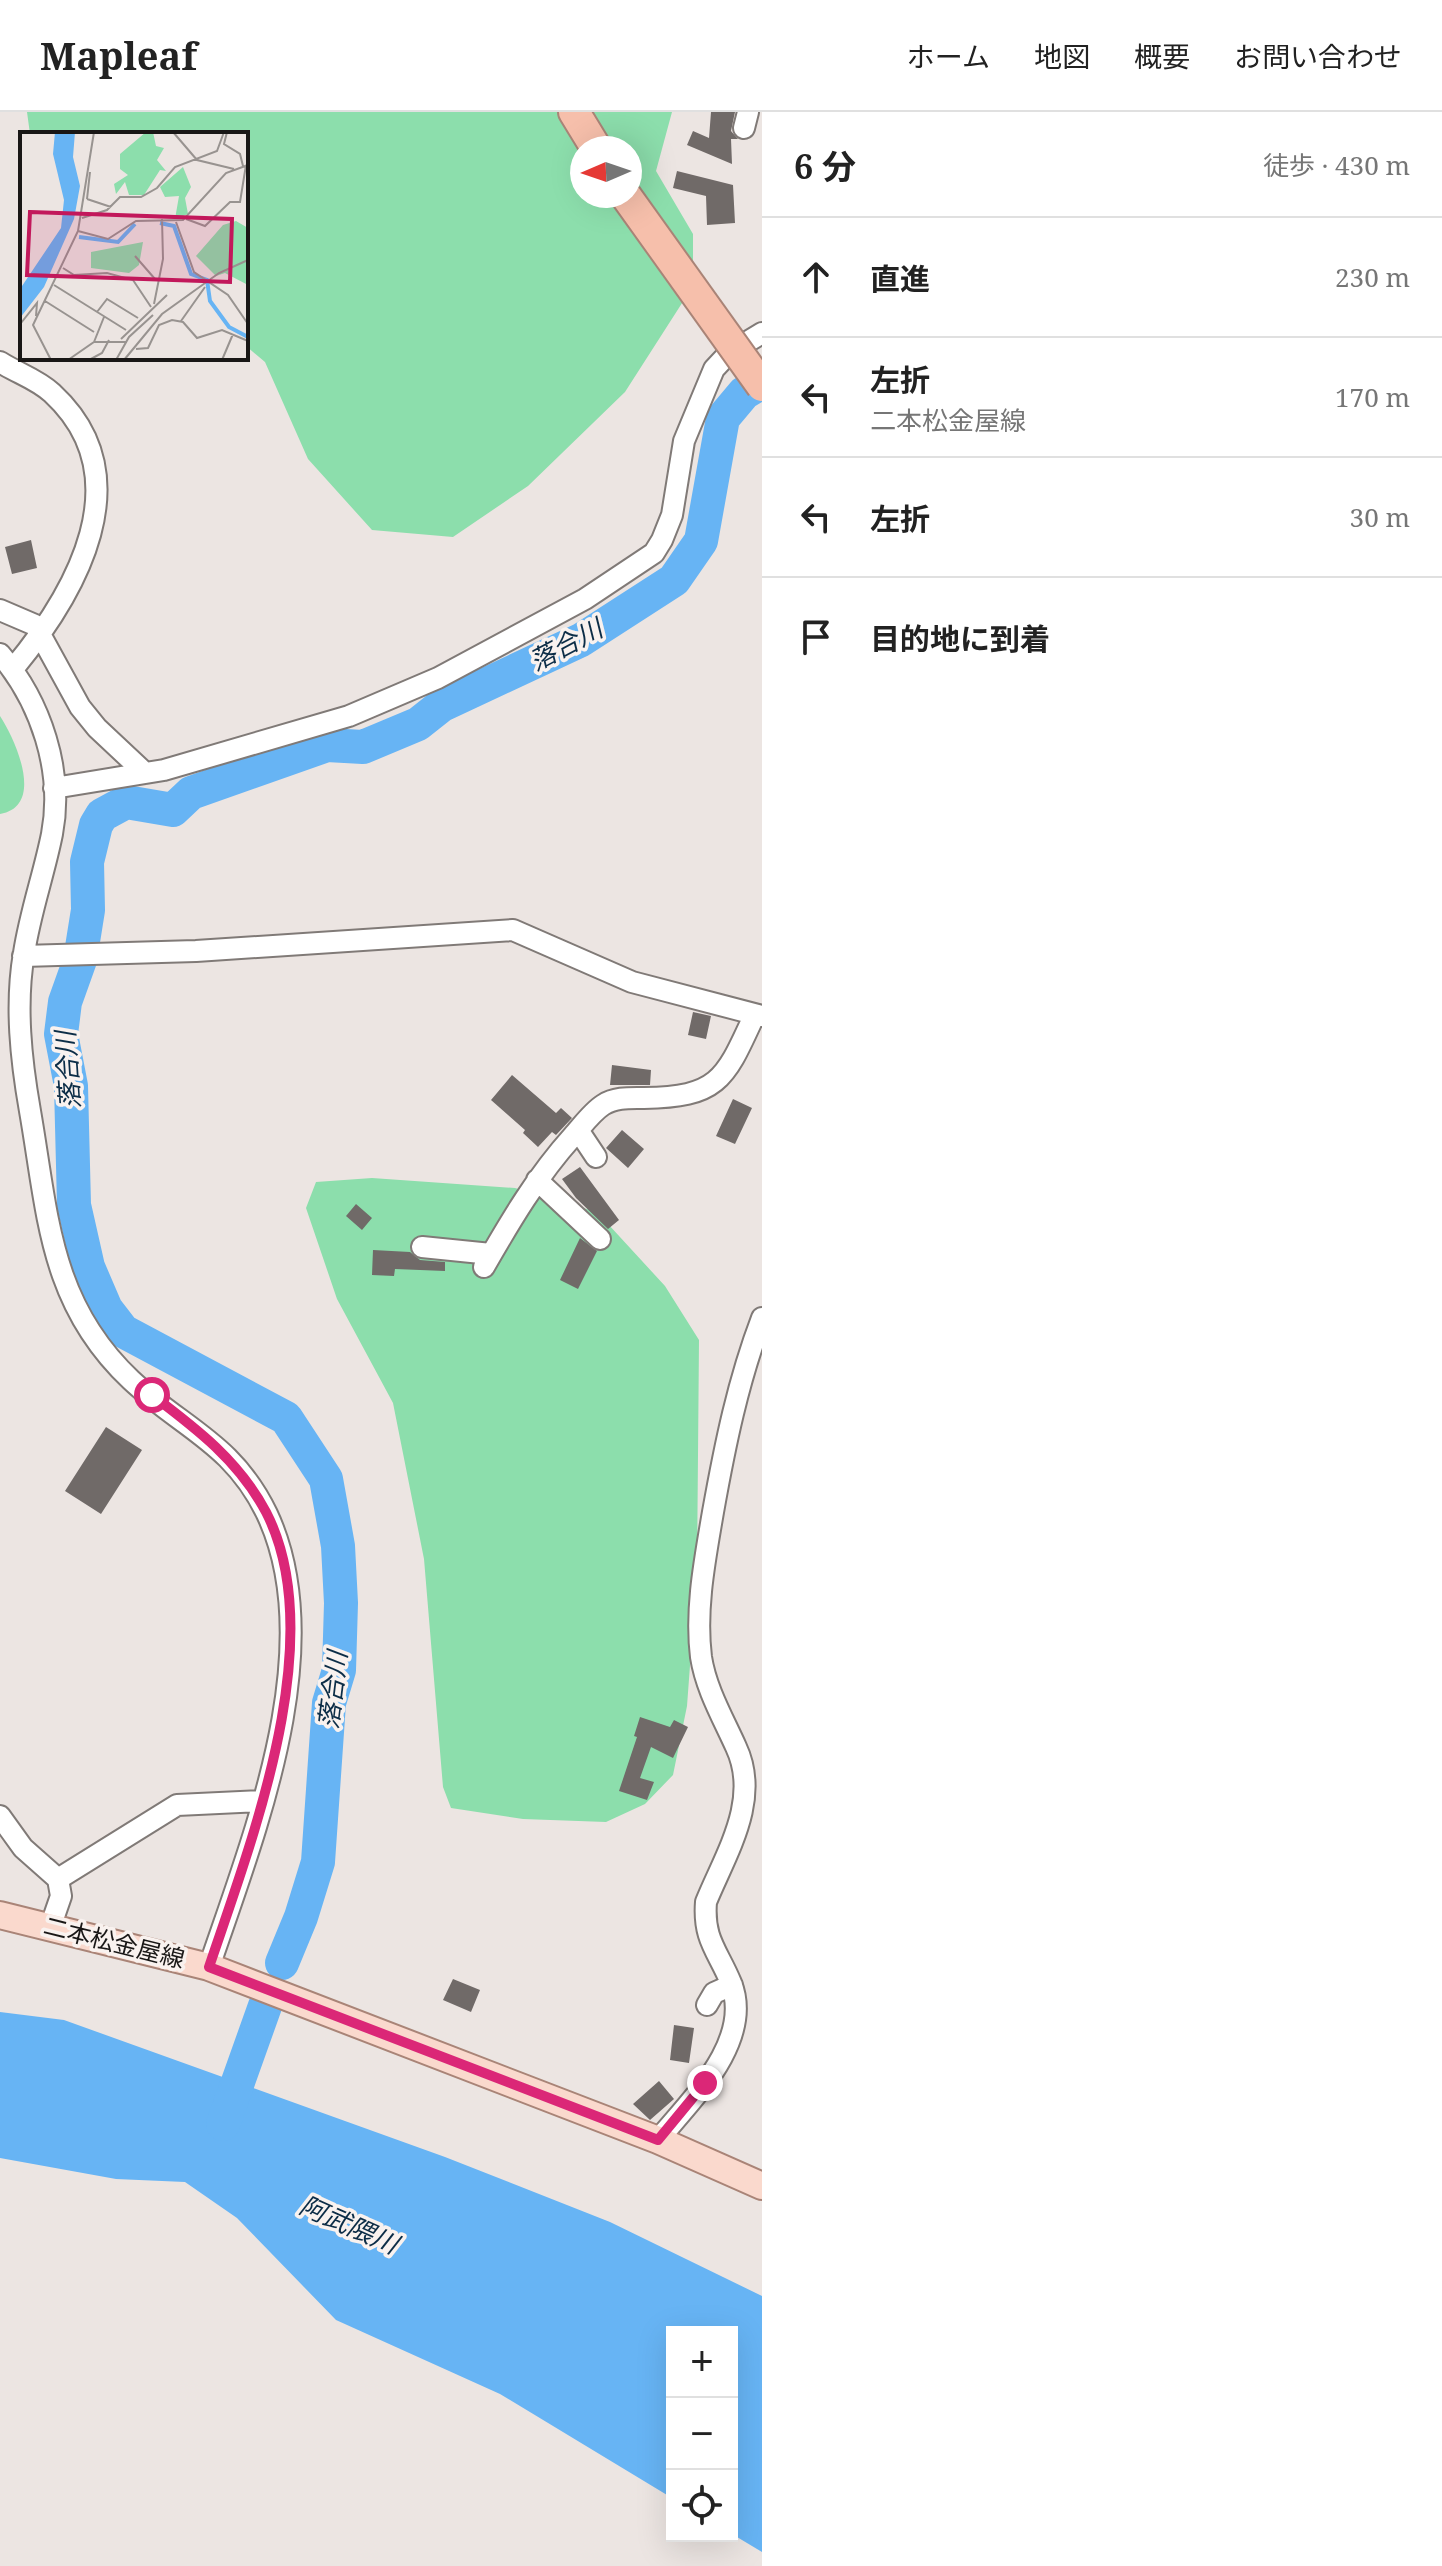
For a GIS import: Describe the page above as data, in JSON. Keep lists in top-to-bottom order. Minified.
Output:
{"streets":{"main road":["二本松金屋線"]},"water":["落合川","阿武隈川"],"north":"left","page":{"header":"Mapleaf","nav":["ホーム","地図","概要","お問い合わせ"],"heading":["6 分","徒歩 · 430 m"],"list":[["直進","230 m"],["左折","二本松金屋線","170 m"],["左折","30 m"],"目的地に到着"],"map_buttons":["+","−"]}}
